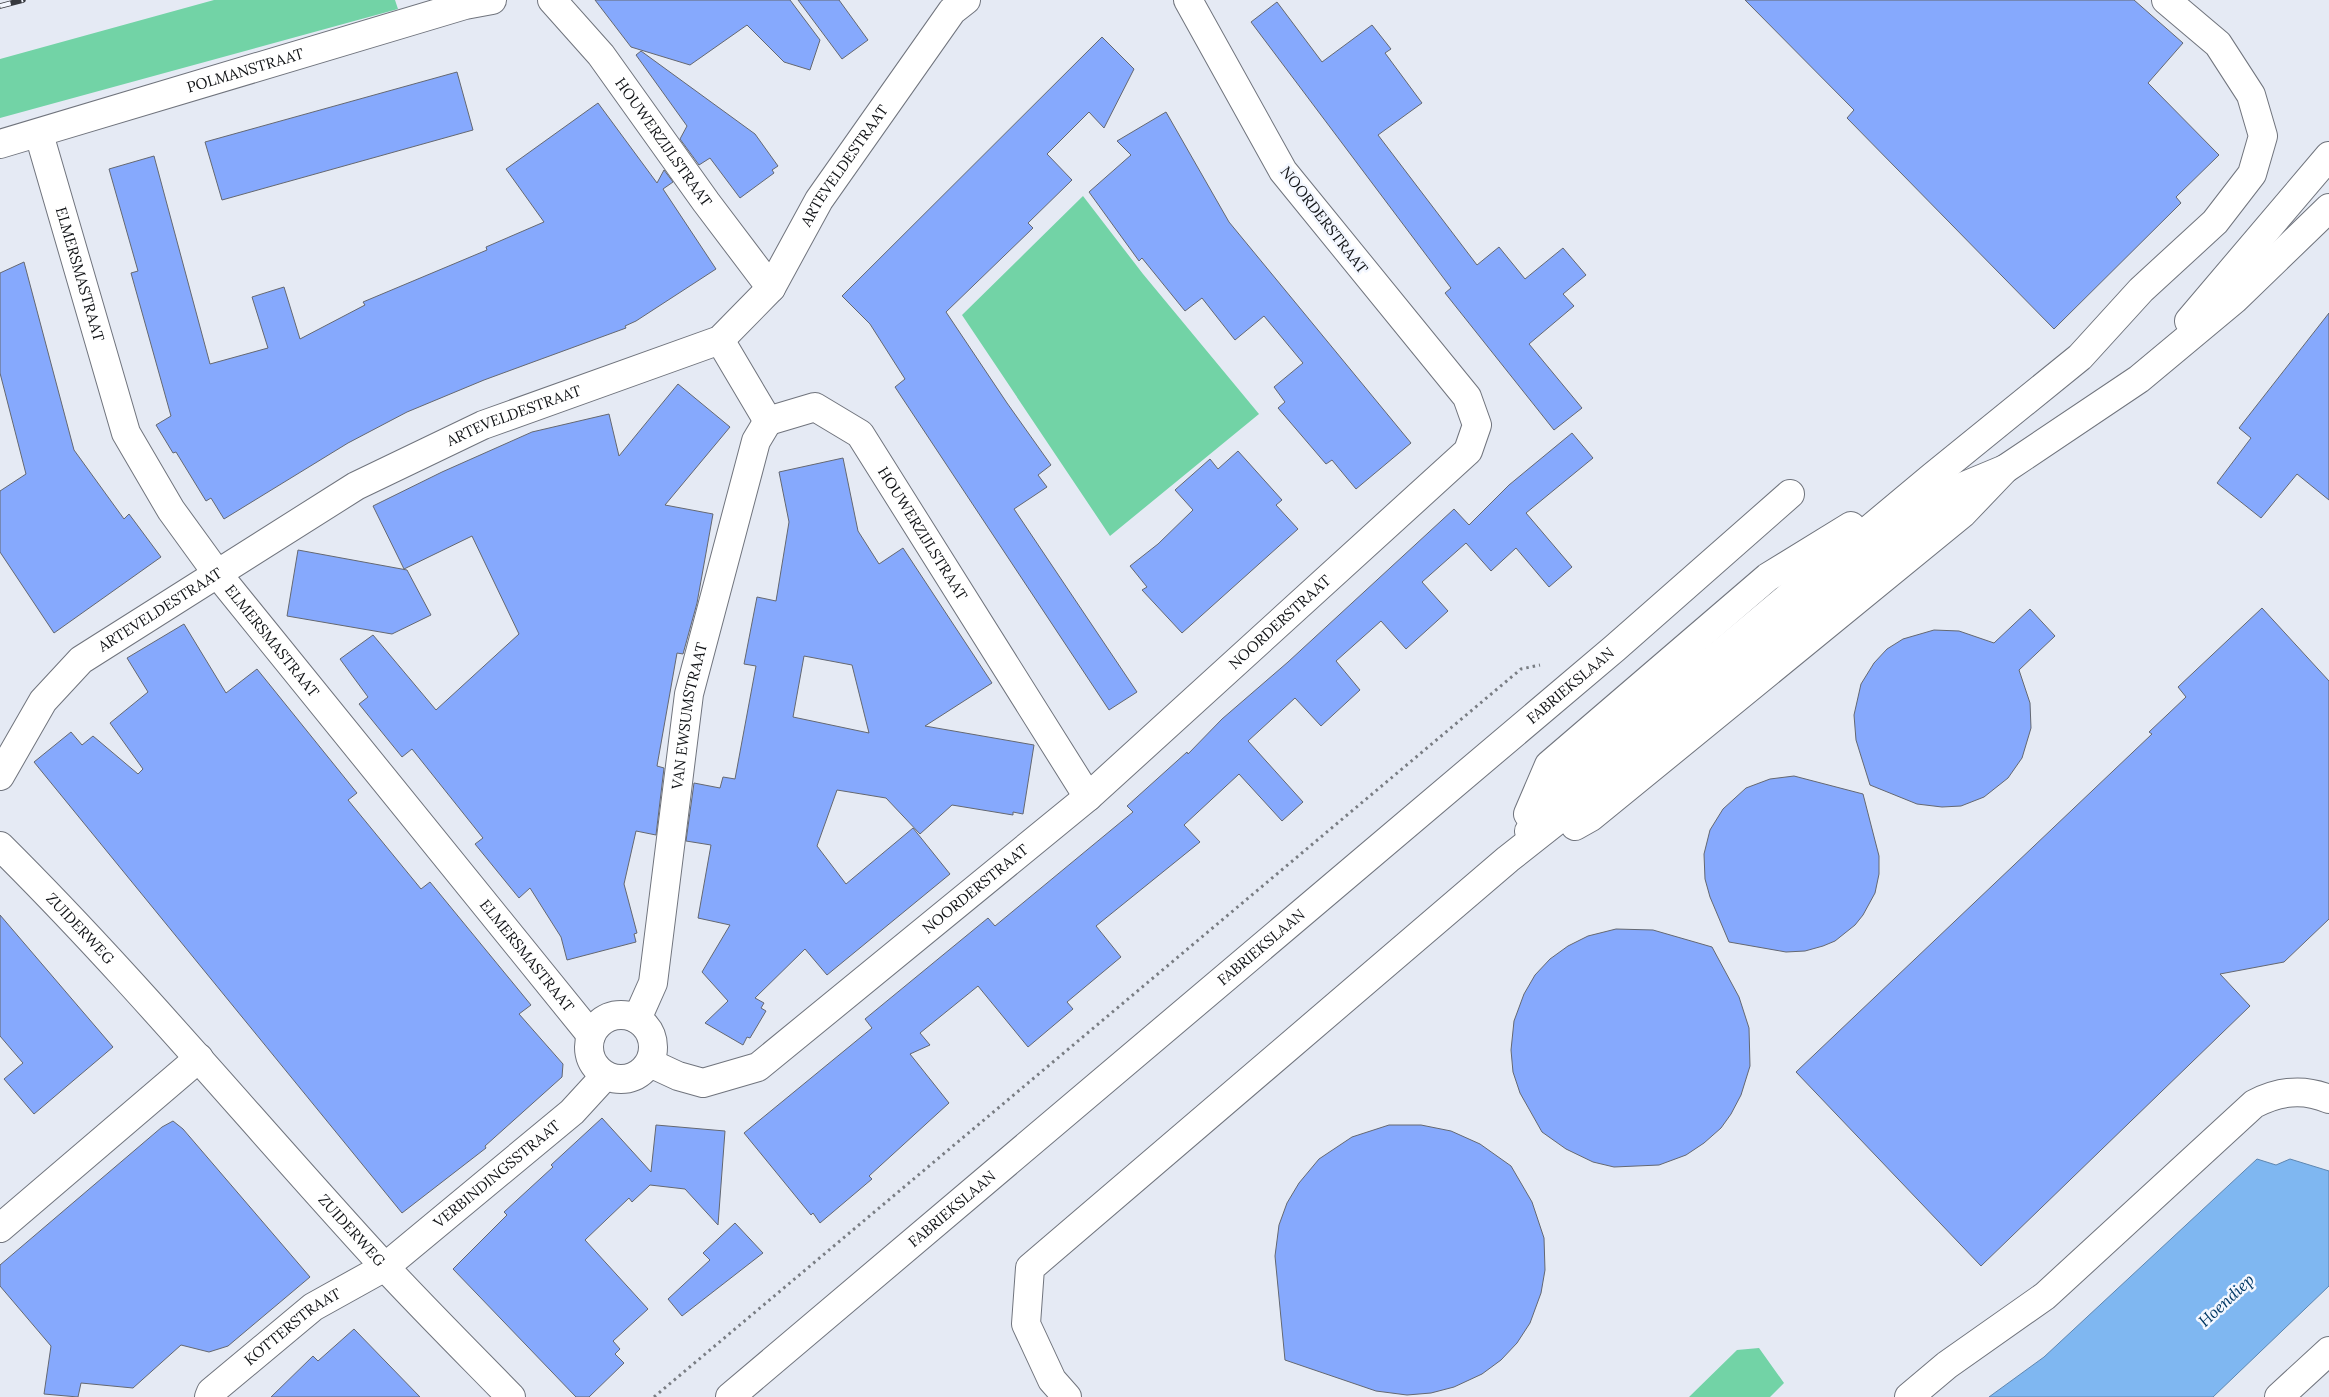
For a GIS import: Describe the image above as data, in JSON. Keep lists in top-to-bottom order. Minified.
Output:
{"streets":{"street":["POLMANSTRAAT","HOUWERZIJLSTRAAT","ARTEVELDESTRAAT","NOORDERSTRAAT","ELMERSMASTRAAT","FABRIEKSLAAN","VAN EWSUMSTRAAT","ZUIDERWEG","VERBINDINGSSTRAAT","KOTTERSTRAAT"]},"crossings":[["POLMANSTRAAT","ELMERSMASTRAAT"],["HOUWERZIJLSTRAAT","ARTEVELDESTRAAT"],["HOUWERZIJLSTRAAT","NOORDERSTRAAT"],["HOUWERZIJLSTRAAT","VAN EWSUMSTRAAT"],["ARTEVELDESTRAAT","ELMERSMASTRAAT"],["NOORDERSTRAAT","ELMERSMASTRAAT"],["NOORDERSTRAAT","VAN EWSUMSTRAAT"],["NOORDERSTRAAT","VERBINDINGSSTRAAT"],["ELMERSMASTRAAT","VAN EWSUMSTRAAT"],["ELMERSMASTRAAT","VERBINDINGSSTRAAT"],["VAN EWSUMSTRAAT","VERBINDINGSSTRAAT"],["ZUIDERWEG","VERBINDINGSSTRAAT"],["ZUIDERWEG","KOTTERSTRAAT"],["VERBINDINGSSTRAAT","KOTTERSTRAAT"]],"water":["Hoendiep"]}
